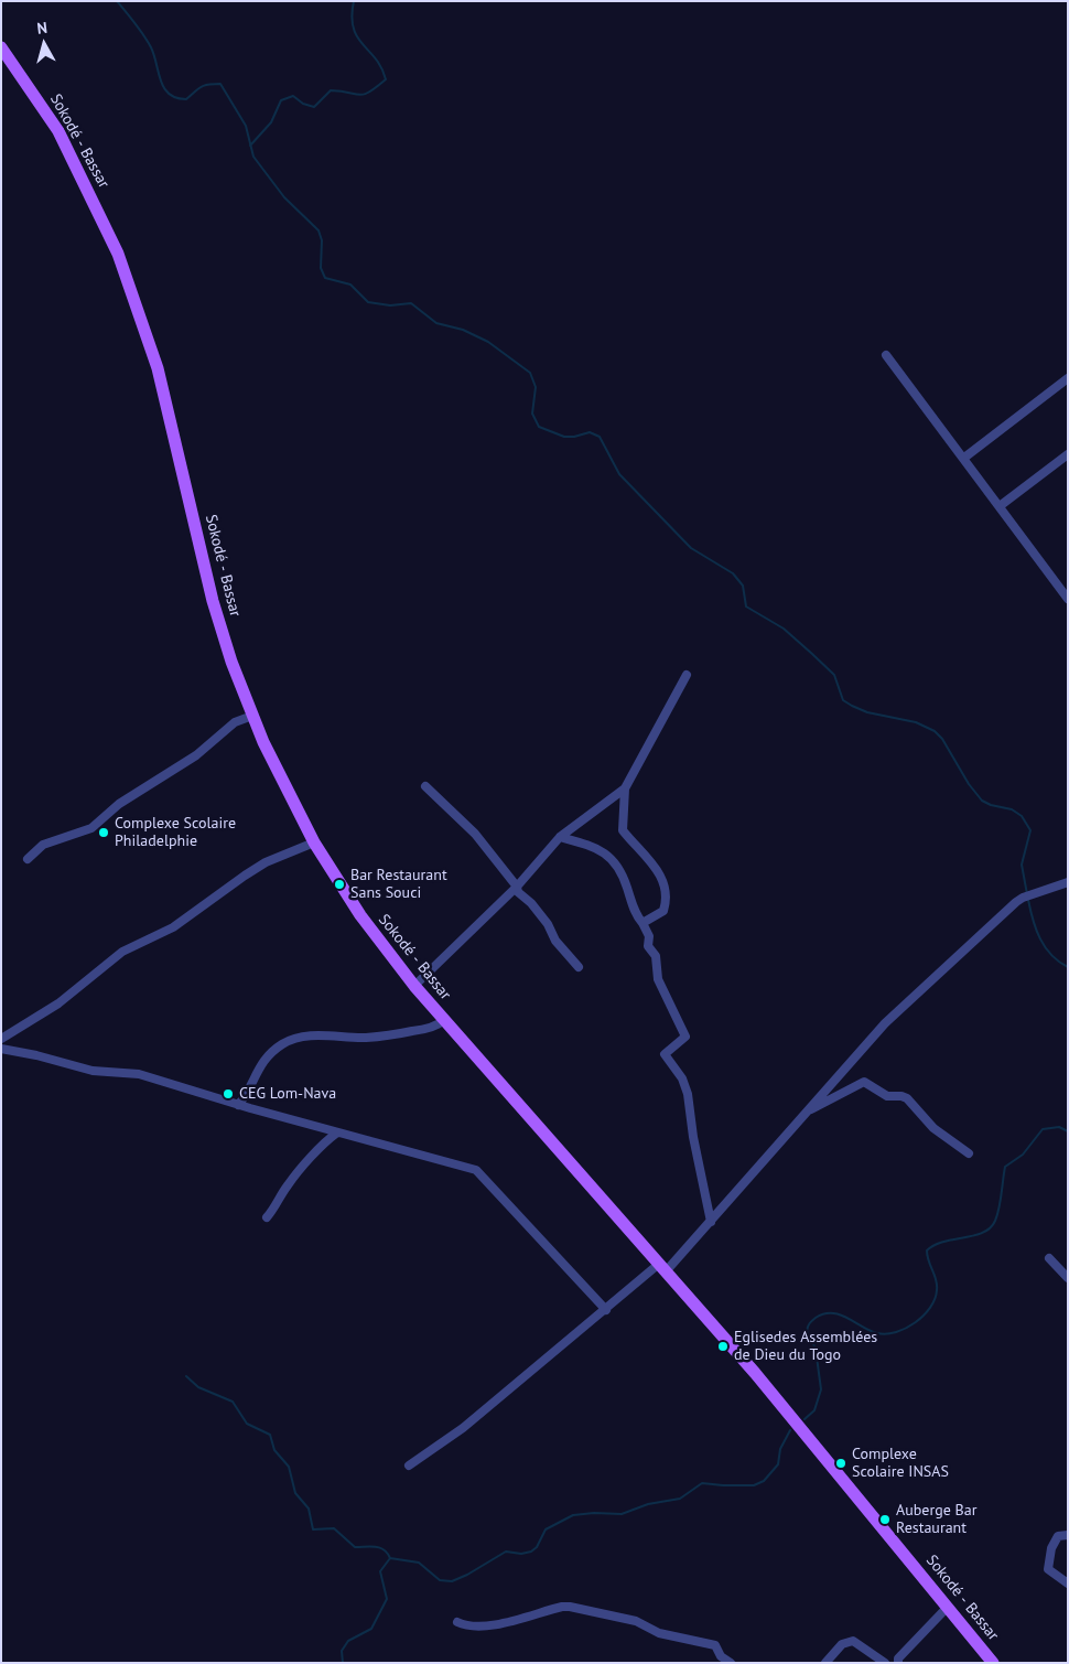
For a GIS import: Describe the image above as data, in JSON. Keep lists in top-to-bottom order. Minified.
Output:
{"streets":{"main road":["Sokodé - Bassar"]},"places":["Complexe Scolaire Philadelphie","Bar Restaurant Sans Souci","CEG Lom-Nava","Eglisedes Assemblées de Dieu du Togo","Complexe Scolaire INSAS","Auberge Bar Restaurant"],"north":"top"}
